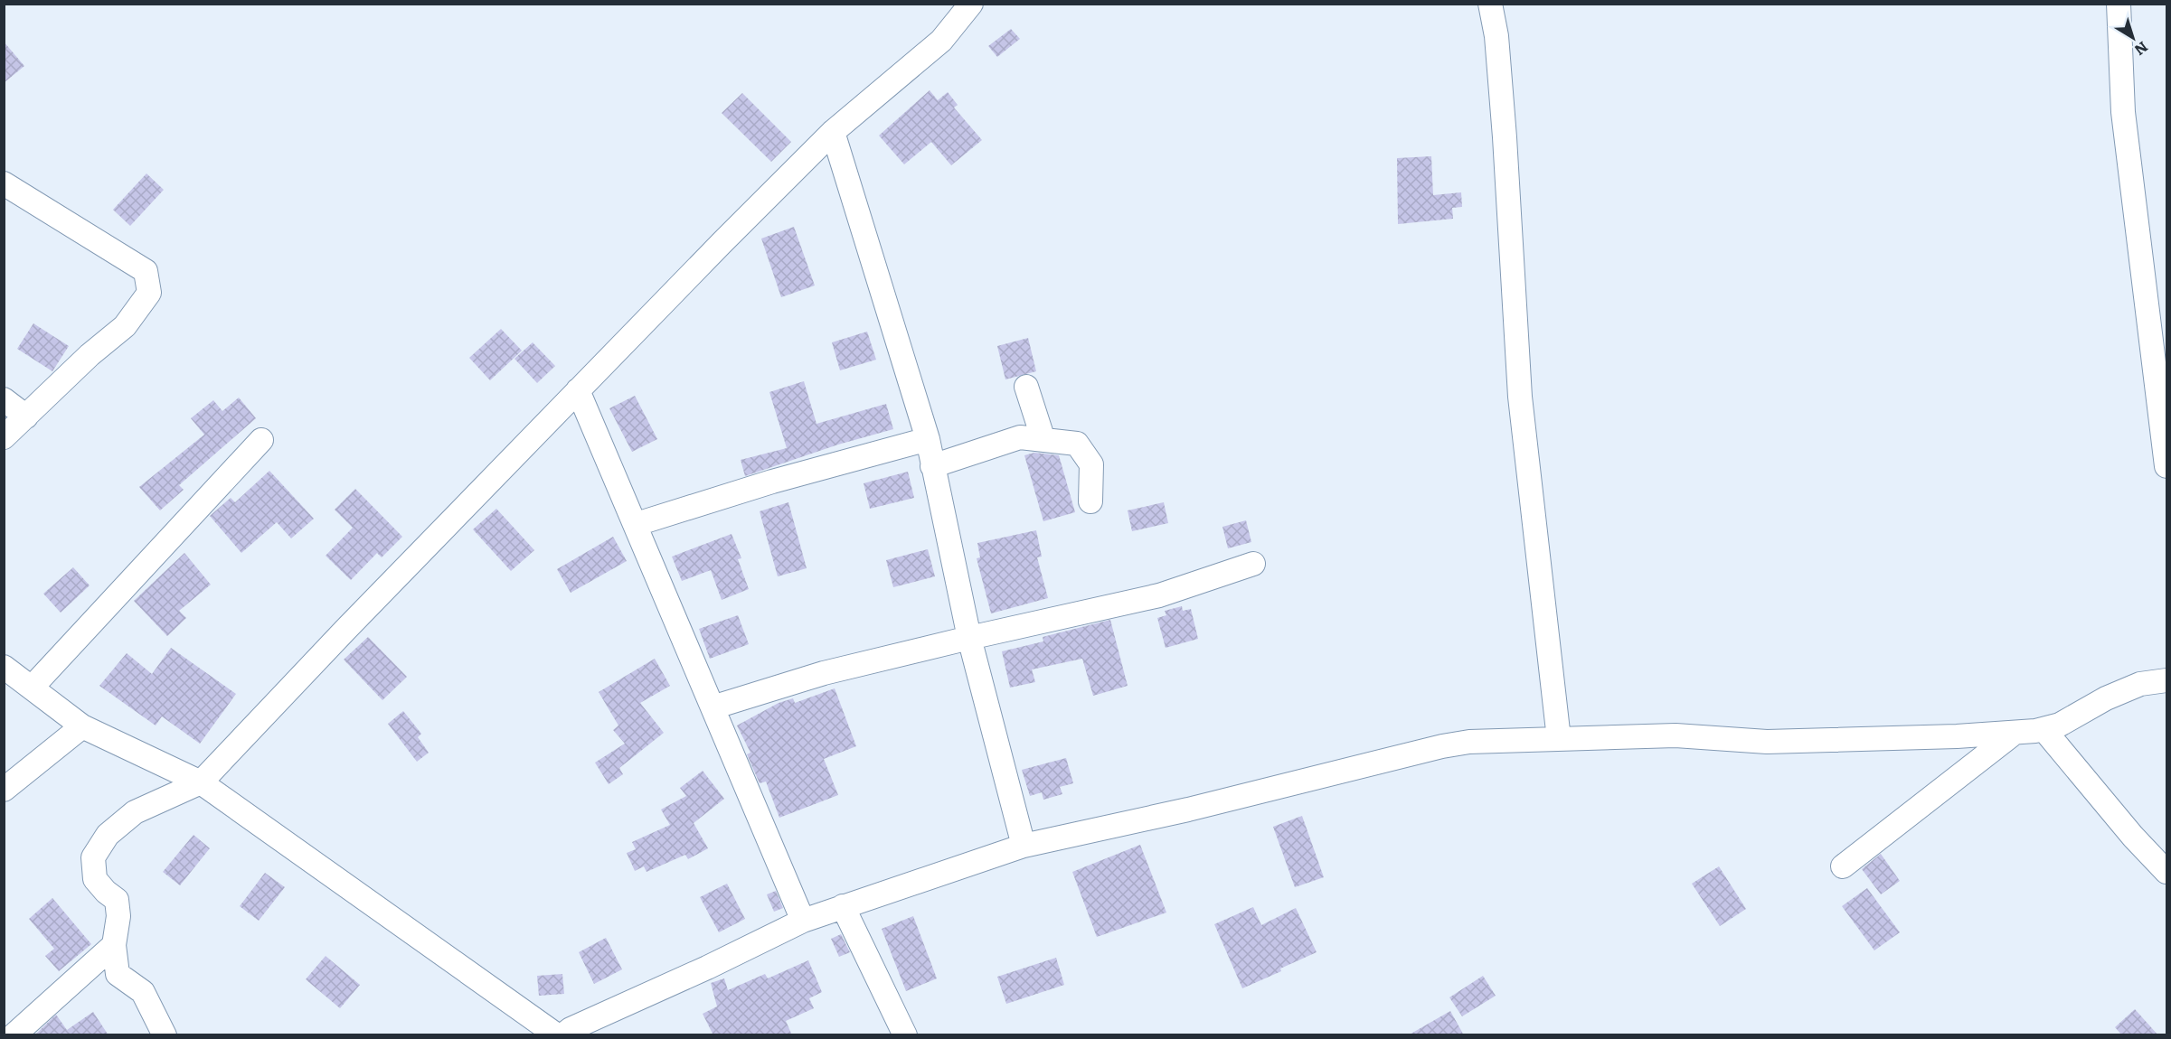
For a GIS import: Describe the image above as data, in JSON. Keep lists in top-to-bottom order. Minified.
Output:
{"north":"bottom right"}
